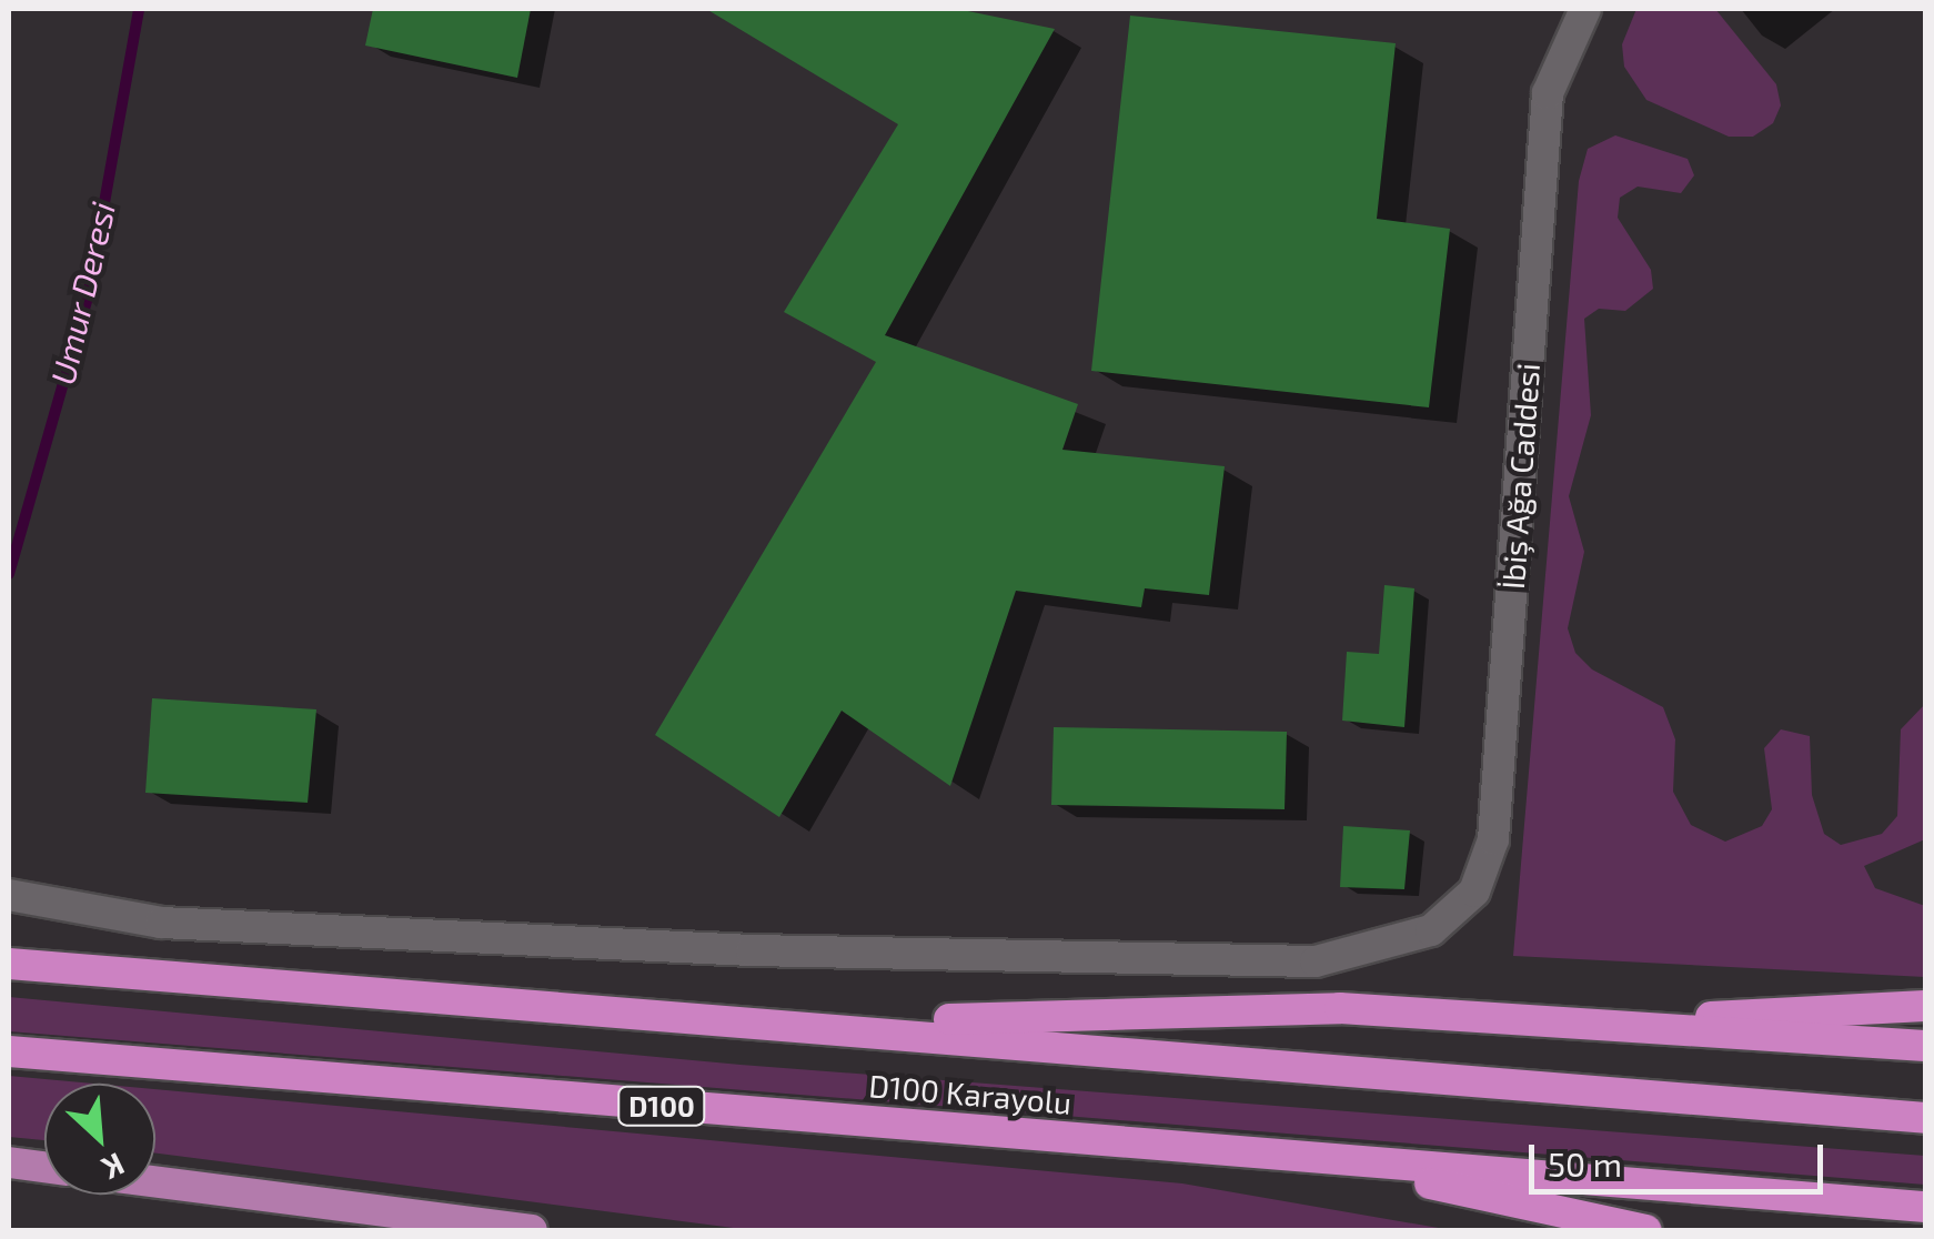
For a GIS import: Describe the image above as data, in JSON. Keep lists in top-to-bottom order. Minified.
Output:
{"streets":{"highway":["D100 Karayolu","D100"],"street":["İbiş Ağa Caddesi"]},"water":["Umur Deresi"],"scale_bar":"50 m","north":"bottom right"}
